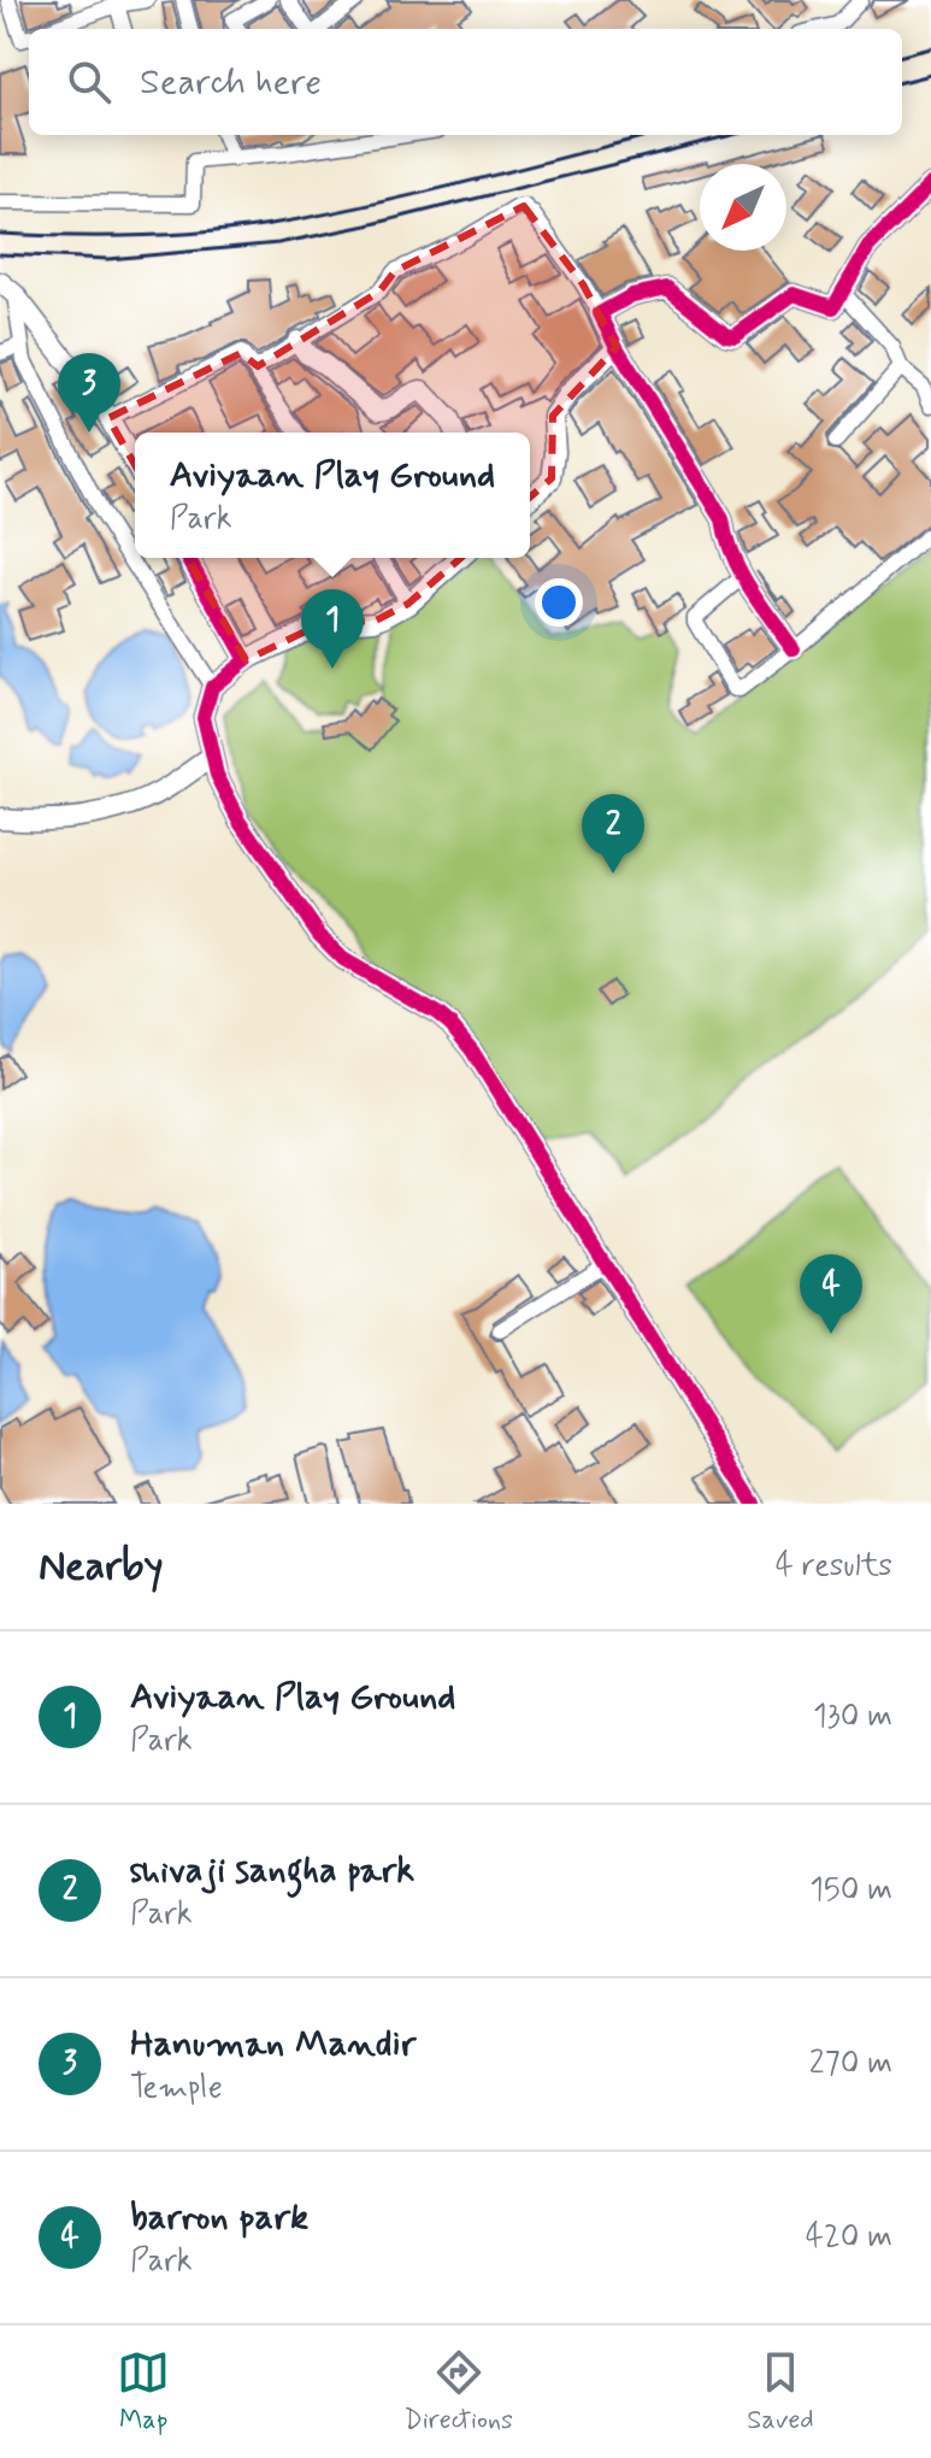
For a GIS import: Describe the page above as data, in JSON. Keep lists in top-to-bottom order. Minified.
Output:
{"north":"bottom left","page":{"search":"Search here","pins":["3","1","2","4"],"popup":["Aviyaan Play Ground","Park"],"heading":["Nearby","4 results"],"list":[{"mark":"1","name":"Aviyaan Play Ground","note":"Park","value":"130 m"},{"mark":"2","name":"shivaji sangha park","note":"Park","value":"150 m"},{"mark":"3","name":"Hanuman Mandir","note":"Temple","value":"270 m"},{"mark":"4","name":"barron park","note":"Park","value":"420 m"}],"nav":["Map","Directions","Saved"]}}
